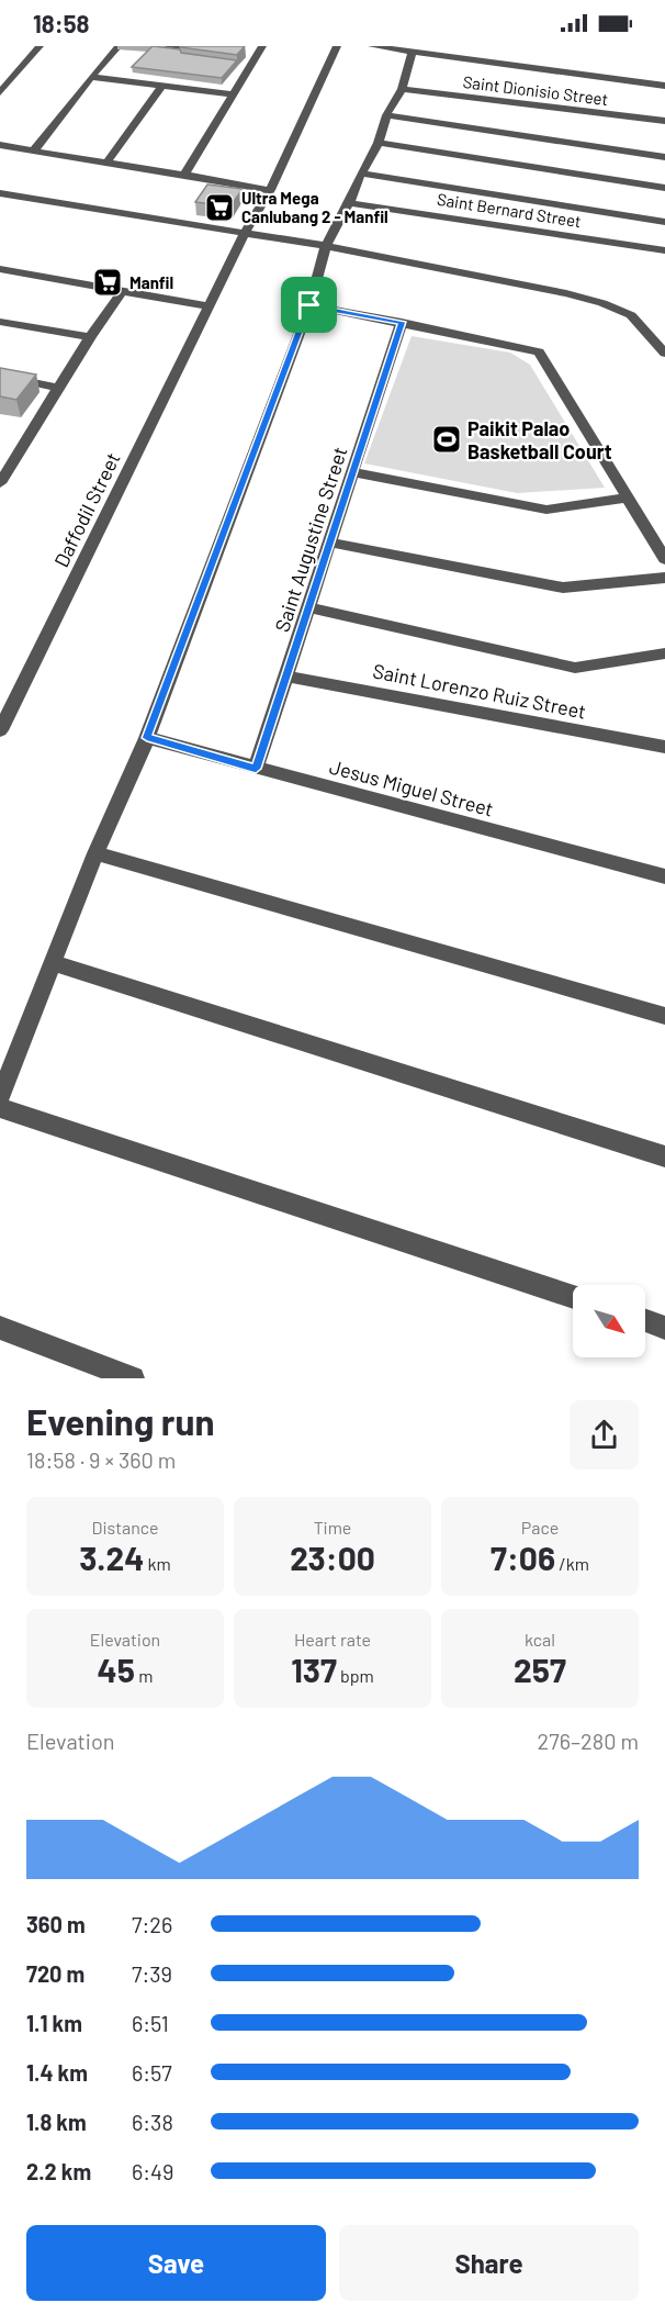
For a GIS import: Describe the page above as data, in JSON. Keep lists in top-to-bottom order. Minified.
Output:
{"streets":{"street":["Saint Dionisio Street","Saint Bernard Street","Daffodil Street","Saint Augustine Street","Saint Lorenzo Ruiz Street","Jesus Miguel Street"]},"crossings":[["Saint Augustine Street","Saint Lorenzo Ruiz Street"],["Saint Augustine Street","Jesus Miguel Street"]],"places":{"supermarket":["Ultra Mega Canlubang 2 - Manfil","Manfil"],"sports":["Paikit Palao Basketball Court"]},"north":"bottom right","page":{"status":"18:58","heading":["Evening run","18:58 · 9 × 360 m"],"stats":[["Distance","3.24 km"],["Time","23:00"],["Pace","7:06 /km"],["Elevation","45 m"],["Heart rate","137 bpm"],["kcal","257"]],"chart":["Elevation","276–280 m"],"list":[{"name":"360 m","note":"7:26"},{"name":"720 m","note":"7:39"},{"name":"1.1 km","note":"6:51"},{"name":"1.4 km","note":"6:57"},{"name":"1.8 km","note":"6:38"},{"name":"2.2 km","note":"6:49"}],"buttons":["Save","Share"]}}
